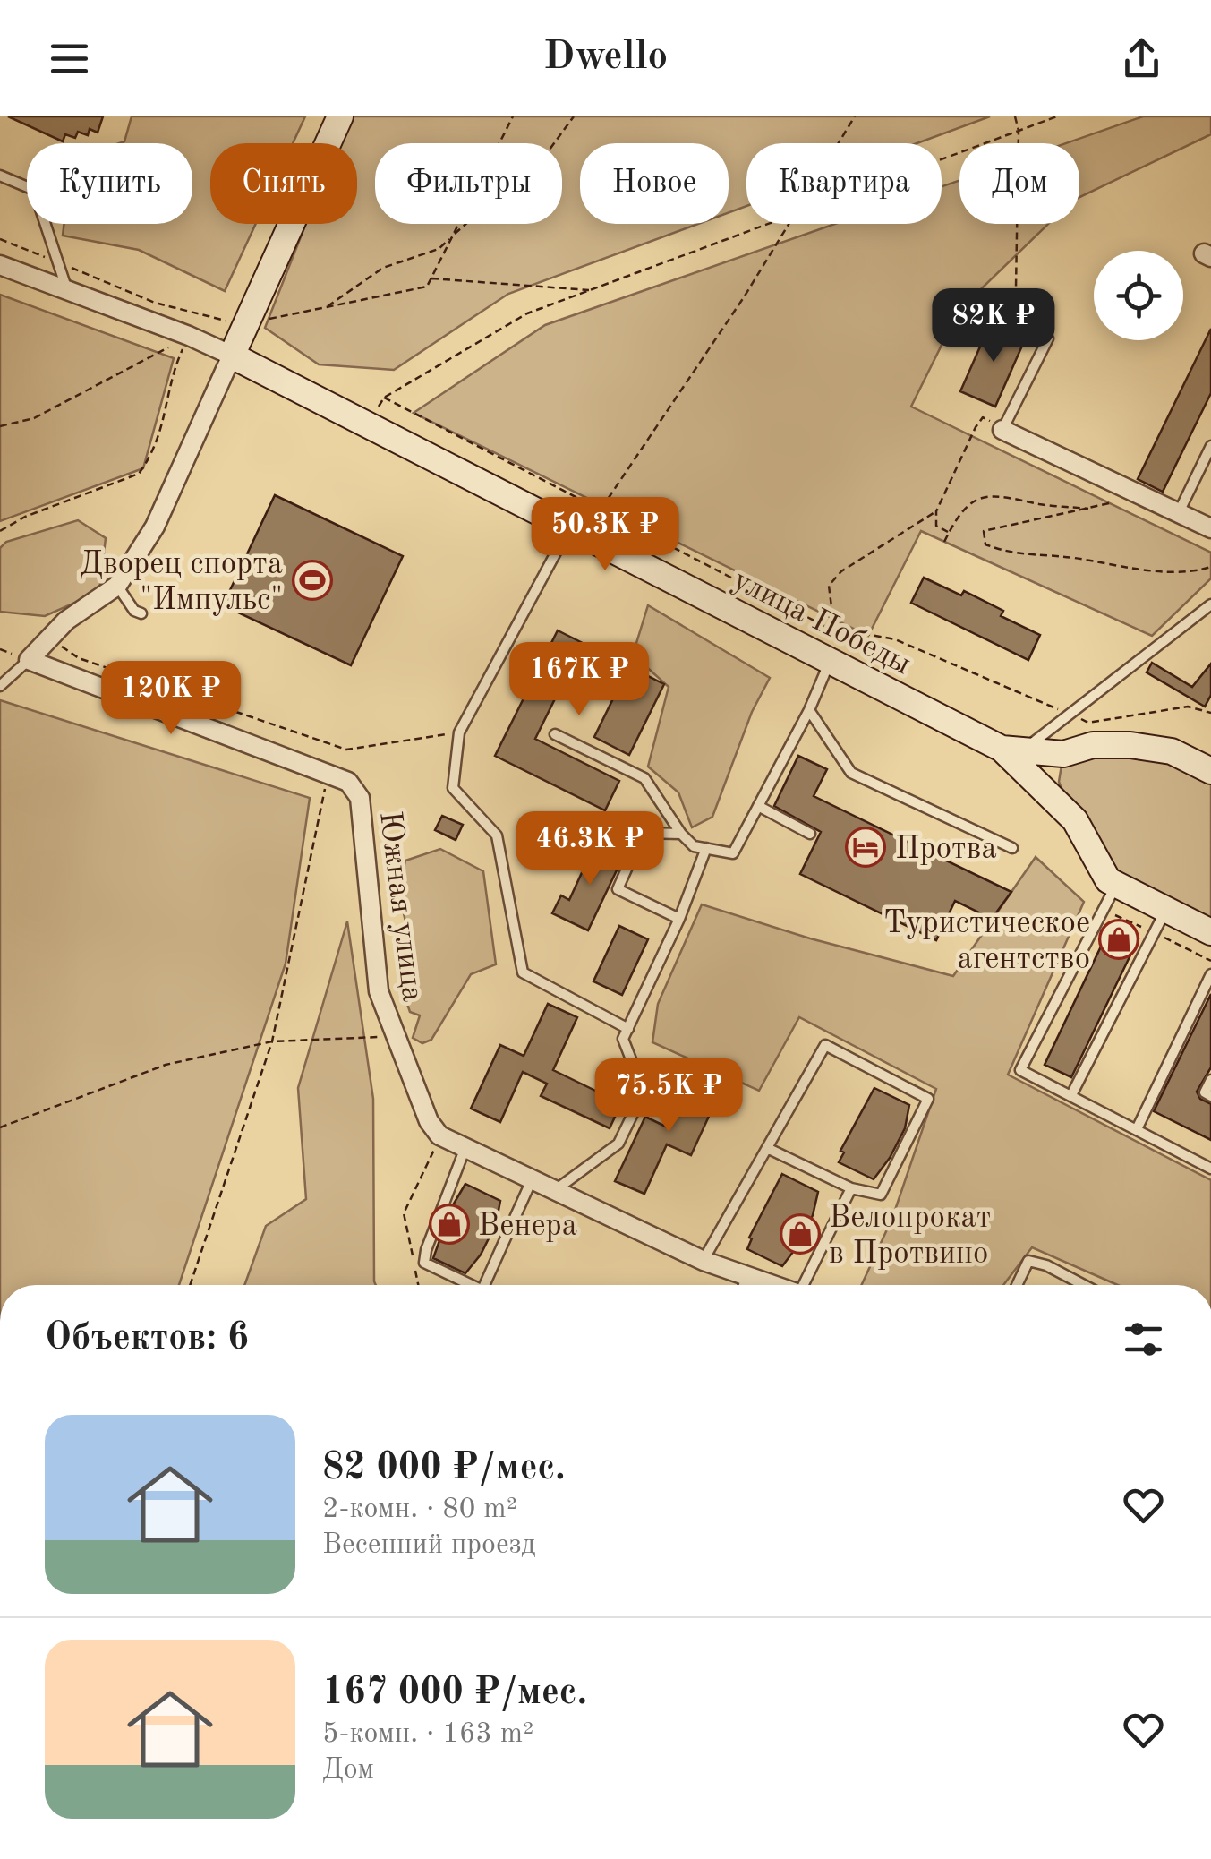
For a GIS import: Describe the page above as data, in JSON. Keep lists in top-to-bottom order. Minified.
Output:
{"streets":{"street":["улица Победы","Южная улица"]},"places":{"sports":["Дворец спорта \"Импульс\""],"hotel":["Протва"],"shop":["Туристическое агентство","Венера","Велопрокат в Протвино"]},"page":{"header":"Dwello","chip":["Купить","Снять","Фильтры","Новое","Квартира","Дом"],"price":["82K ₽","50.3K ₽","167K ₽","120K ₽","46.3K ₽","75.5K ₽"],"heading":"Объектов: 6","list":[{"name":"82 000 ₽/мес.","note":"2-комн. · 80 m² · Весенний проезд"},{"name":"167 000 ₽/мес.","note":"5-комн. · 163 m² · Дом"}]}}
